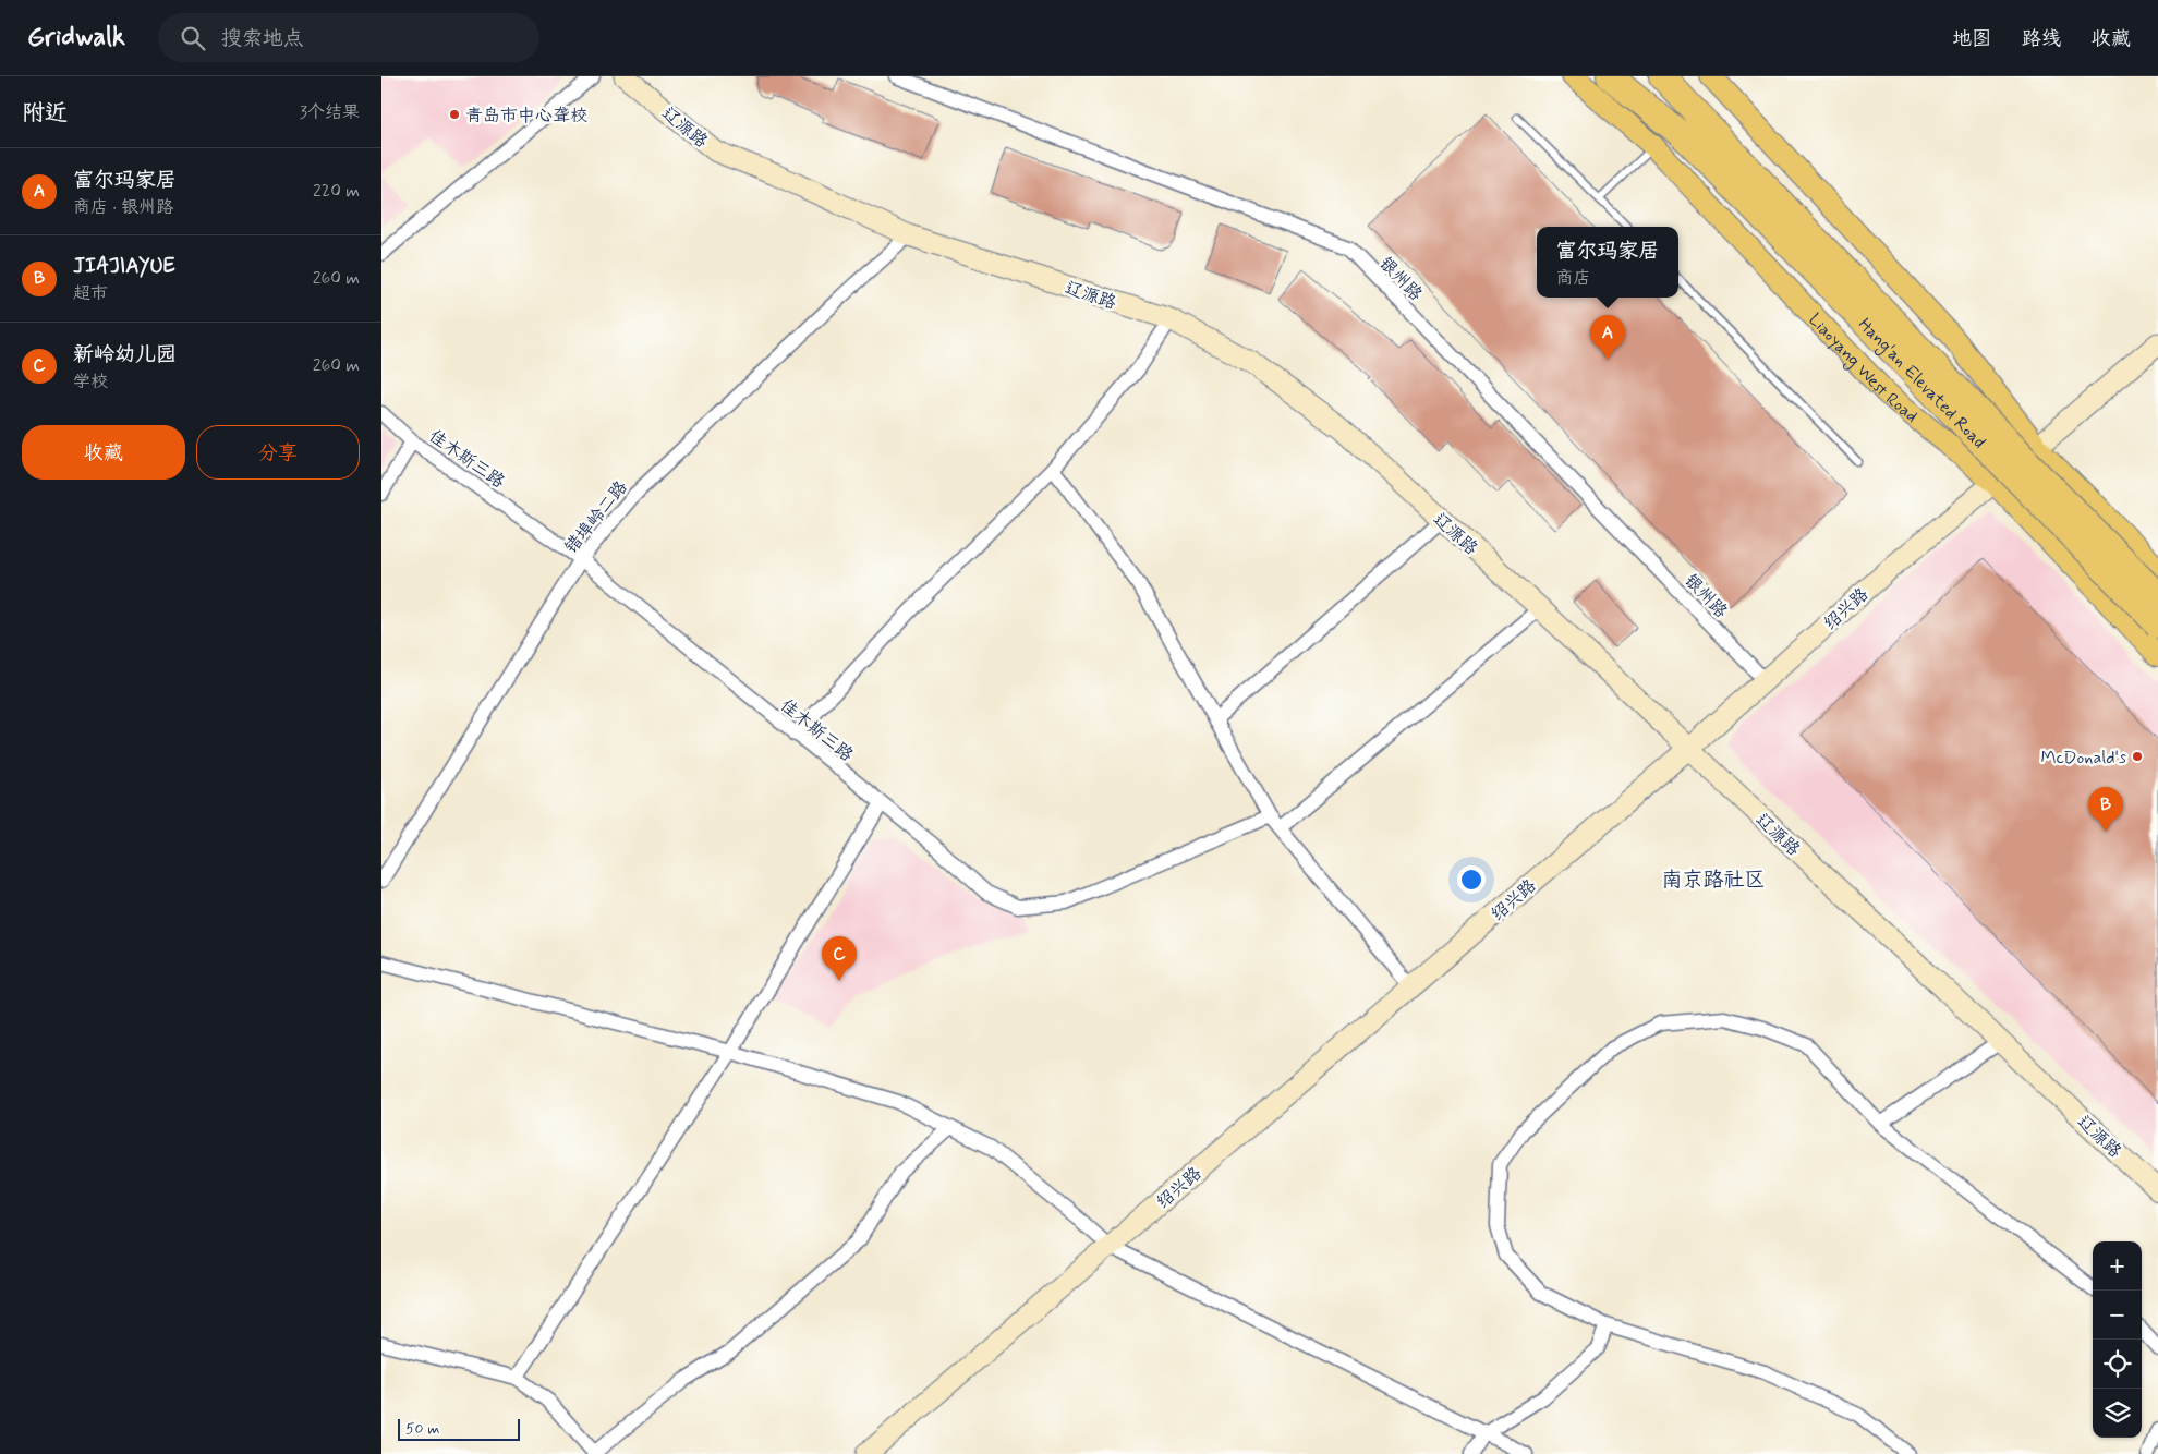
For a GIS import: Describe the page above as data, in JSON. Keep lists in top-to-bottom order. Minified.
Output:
{"streets":{"highway":["Hang'an Elevated Road"],"main road":["Liaoyang West Road"],"street":["辽源路","银州路","佳木斯三路","错埠岭二路","绍兴路"]},"crossings":[["辽源路","错埠岭二路"],["辽源路","绍兴路"],["银州路","绍兴路"],["Liaoyang West Road","绍兴路"],["佳木斯三路","错埠岭二路"]],"districts":["南京路社区"],"places":["青岛市中心聋校","McDonald's"],"scale_bar":"50 m","page":{"header":"Gridwalk","search":"搜索地点","nav":["地图","路线","收藏"],"heading":["附近","3个结果"],"list":[{"mark":"A","name":"富尔玛家居","note":"商店 · 银州路","value":"220 m"},{"mark":"B","name":"JIAJIAYUE","note":"超市","value":"260 m"},{"mark":"C","name":"新岭幼儿园","note":"学校","value":"260 m"}],"popup":["富尔玛家居","商店"],"pins":["A","B","C"],"buttons":["收藏","分享"],"map_buttons":["+","−"],"scale":"50 m"}}
